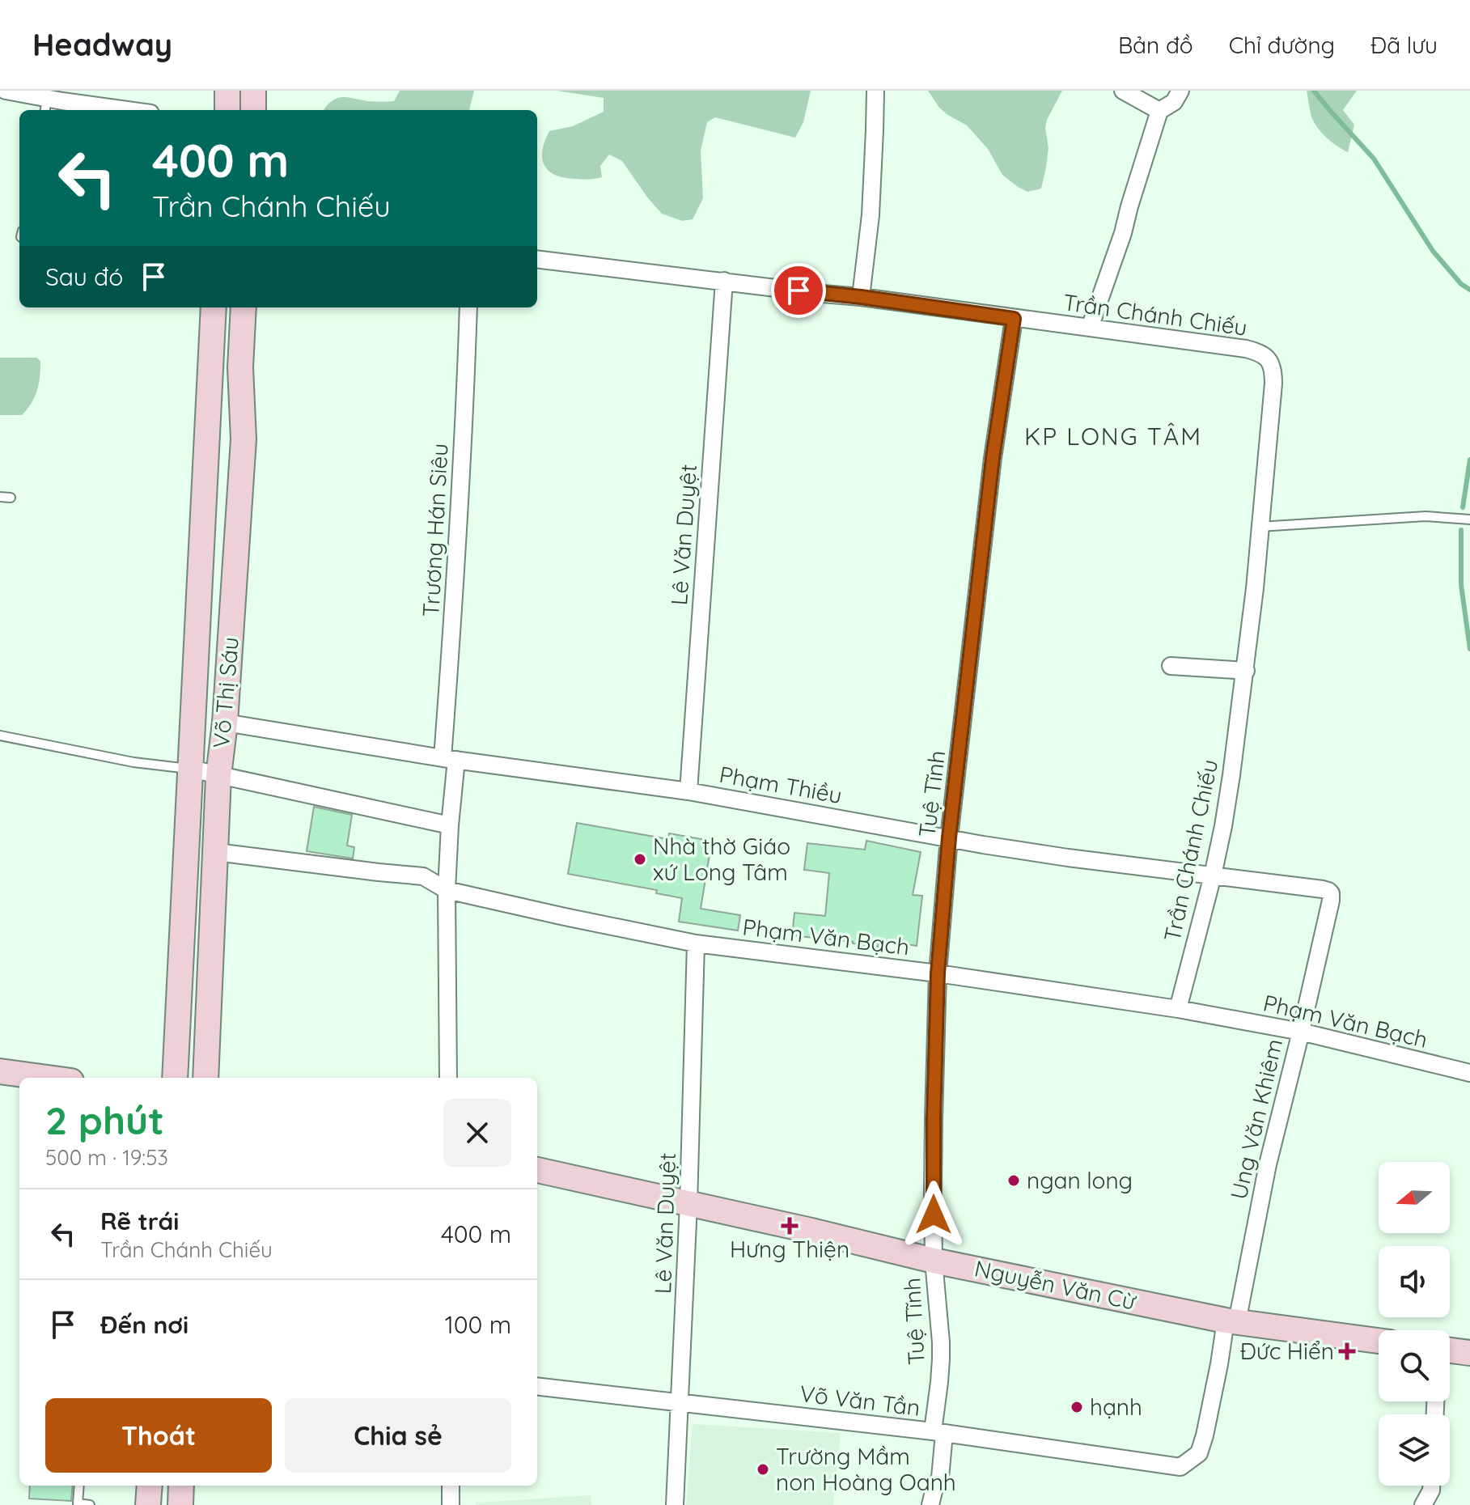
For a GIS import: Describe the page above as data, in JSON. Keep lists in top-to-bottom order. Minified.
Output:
{"streets":{"main road":["Võ Thị Sáu","Nguyễn Văn Cừ"],"street":["Trần Chánh Chiếu","Trương Hán Siêu","Lê Văn Duyệt","Phạm Thiều","Tuệ Tĩnh","Phạm Văn Bạch","Ung Văn Khiêm","Võ Văn Tần"]},"crossings":[["Trần Chánh Chiếu","Lê Văn Duyệt"],["Trần Chánh Chiếu","Phạm Thiều"],["Trần Chánh Chiếu","Tuệ Tĩnh"],["Trần Chánh Chiếu","Phạm Văn Bạch"],["Trương Hán Siêu","Phạm Thiều"],["Trương Hán Siêu","Phạm Văn Bạch"],["Lê Văn Duyệt","Phạm Thiều"],["Lê Văn Duyệt","Phạm Văn Bạch"],["Lê Văn Duyệt","Nguyễn Văn Cừ"],["Lê Văn Duyệt","Võ Văn Tần"],["Võ Thị Sáu","Phạm Thiều"],["Võ Thị Sáu","Phạm Văn Bạch"],["Phạm Thiều","Tuệ Tĩnh"],["Phạm Thiều","Ung Văn Khiêm"],["Tuệ Tĩnh","Phạm Văn Bạch"],["Tuệ Tĩnh","Nguyễn Văn Cừ"],["Tuệ Tĩnh","Võ Văn Tần"],["Phạm Văn Bạch","Ung Văn Khiêm"],["Ung Văn Khiêm","Nguyễn Văn Cừ"],["Ung Văn Khiêm","Võ Văn Tần"]],"districts":["KP LONG TÂM"],"places":{"other":["Nhà thờ Giáo xứ Long Tâm","ngan long","hạnh","Trường Mầm non Hoàng Oanh"],"health":["Hưng Thiện","Đức Hiển"]},"north":"left","page":{"header":"Headway","nav":["Bản đồ","Chỉ đường","Đã lưu"],"turn":["400 m","Trần Chánh Chiếu"],"then":"Sau đó","heading":["2 phút","500 m · 19:53"],"list":[{"name":"Rẽ trái","note":"Trần Chánh Chiếu","value":"400 m"},{"name":"Đến nơi","value":"100 m"}],"buttons":["Thoát","Chia sẻ"]}}
